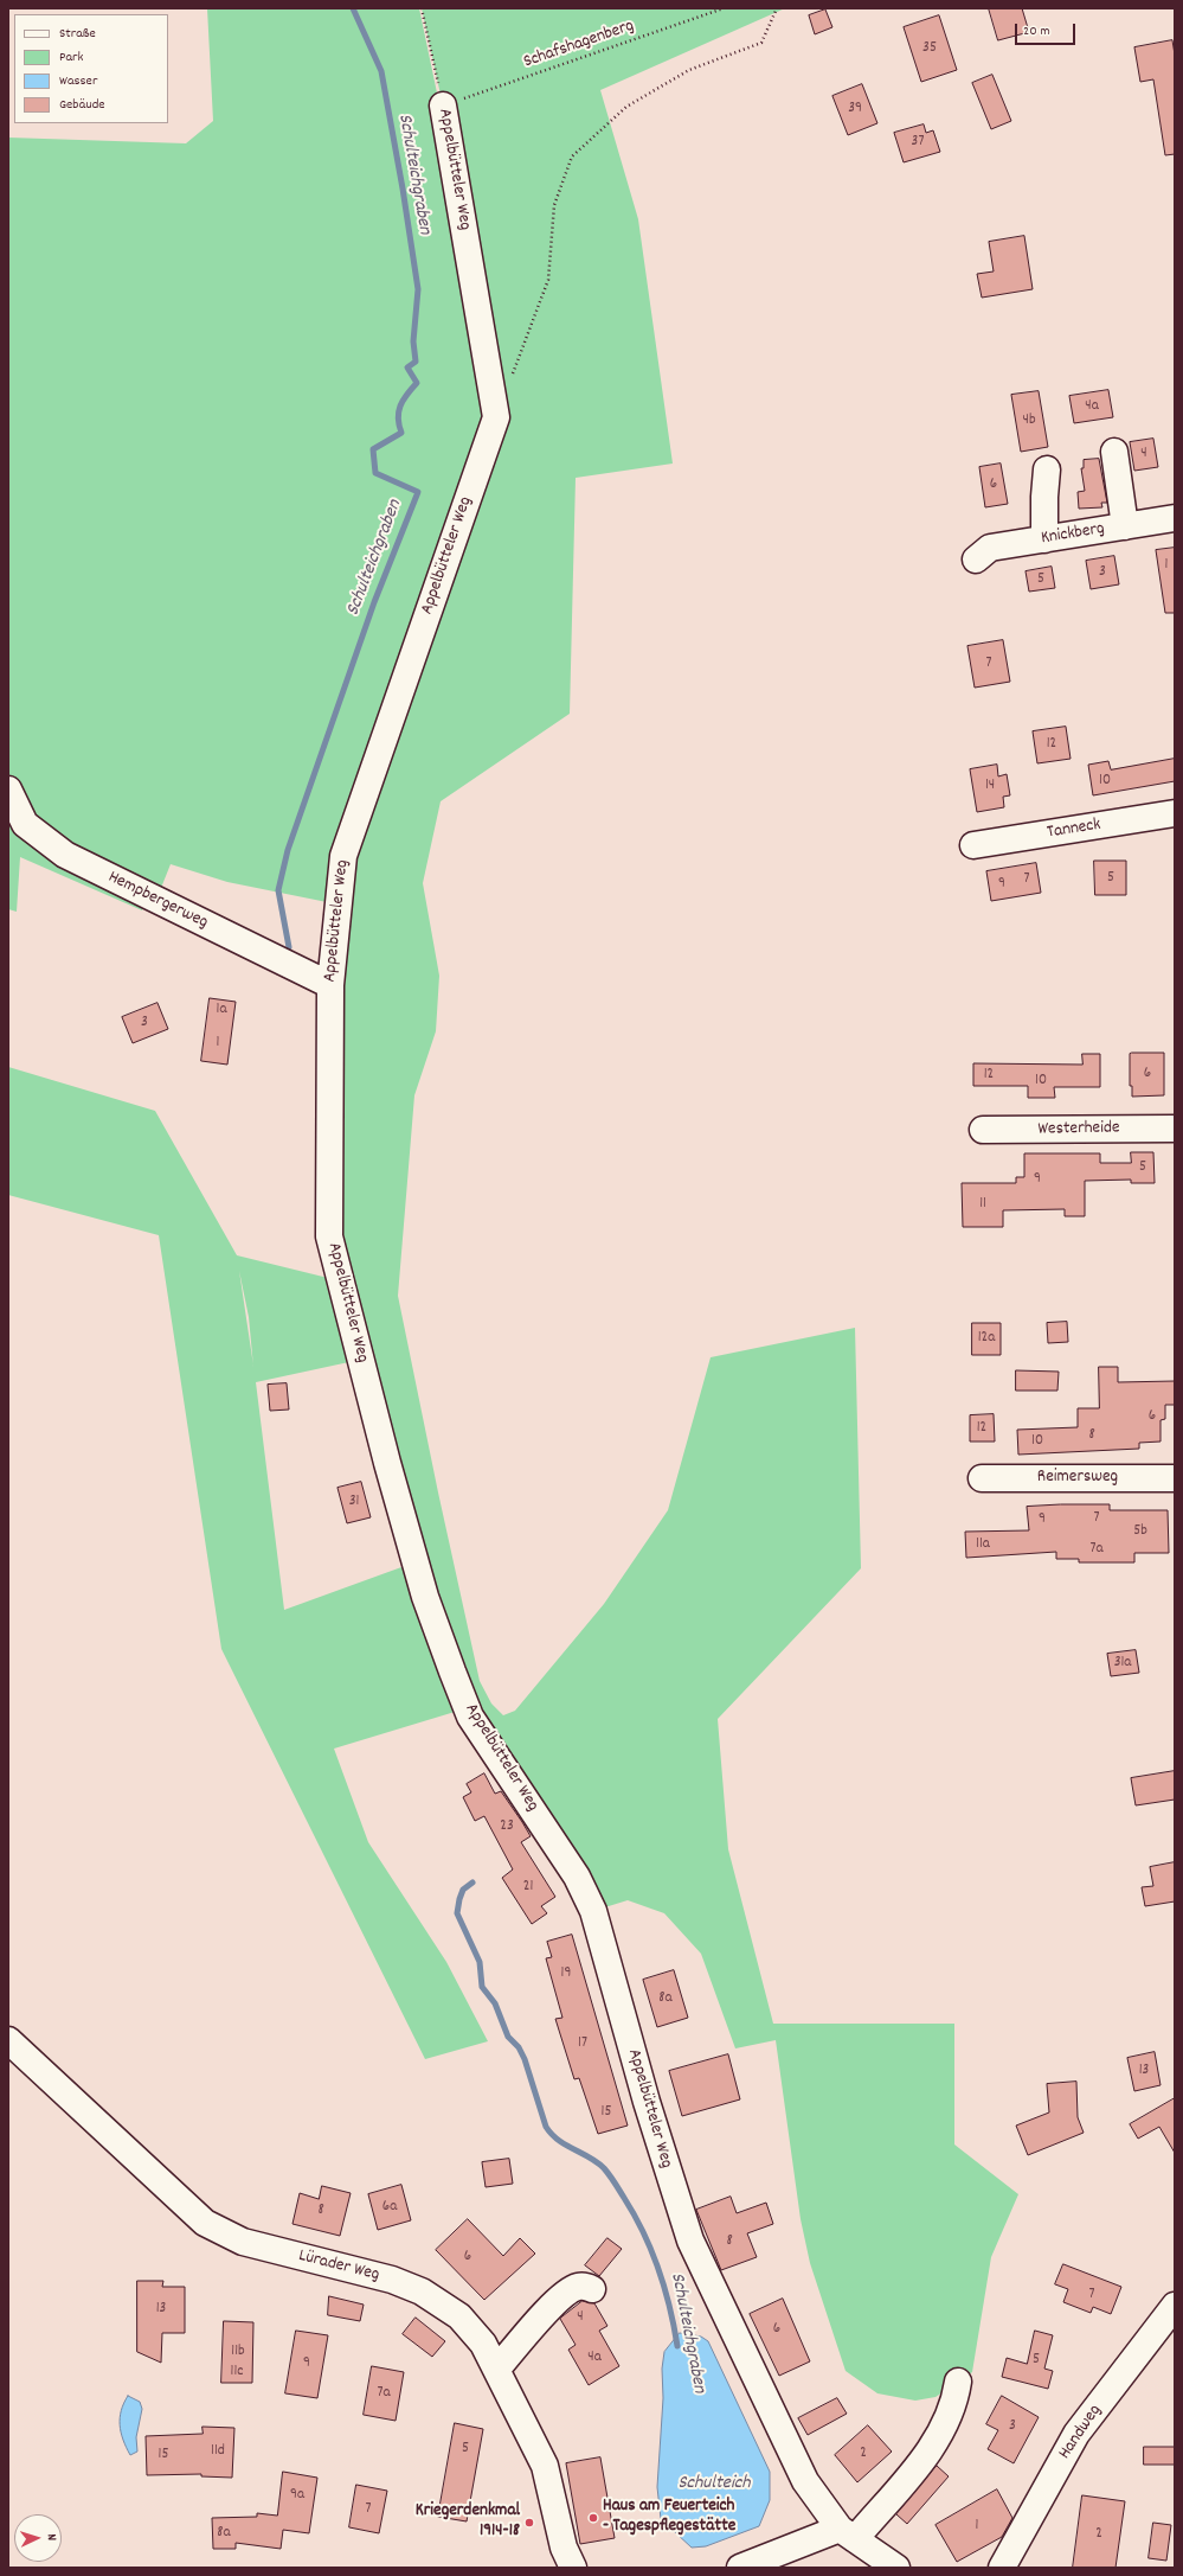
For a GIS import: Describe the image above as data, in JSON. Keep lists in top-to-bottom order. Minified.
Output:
{"streets":{"street":["Appelbütteler Weg","Knickberg","Tanneck","Hempbergerweg","Westerheide","Reimersweg","Lürader Weg","Handweg"],"path":["Schafshagenberg"]},"crossings":[["Schafshagenberg","Appelbütteler Weg"],["Appelbütteler Weg","Hempbergerweg"]],"water":["Schulteichgraben","Schulteich"],"places":["Haus am Feuerteich - Tagespflegestätte","Kriegerdenkmal 1914-18"],"house_numbers":["35","39","37","4a","4b","4","6","1","3","5","7","12","10","14","5","7","9","1a","3","1","6","12","10","5","9","11","12a","6","12","8","10","31","7","9","5b","11a","7a","31a","23","21","19","8a","17","13","15","6a","8","8","6","7","13","4","6","11b","4a","5","9","11c","7a","3","5","11d","2","15","9a","7","1","8a","2"],"legend":["Straße","Park","Wasser","Gebäude"],"scale_bar":"20 m","north":"right"}
